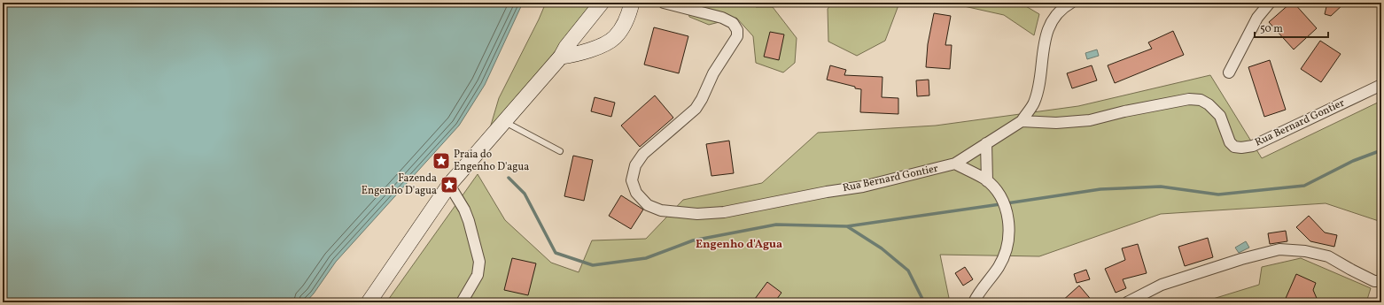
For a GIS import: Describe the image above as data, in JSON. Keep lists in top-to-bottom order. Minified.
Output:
{"streets":{"street":["Rua Bernard Gontier"]},"districts":["Engenho d'Agua"],"places":{"place":["Praia do Engenho D'agua","Fazenda Engenho D'agua"]},"scale_bar":"50 m"}
